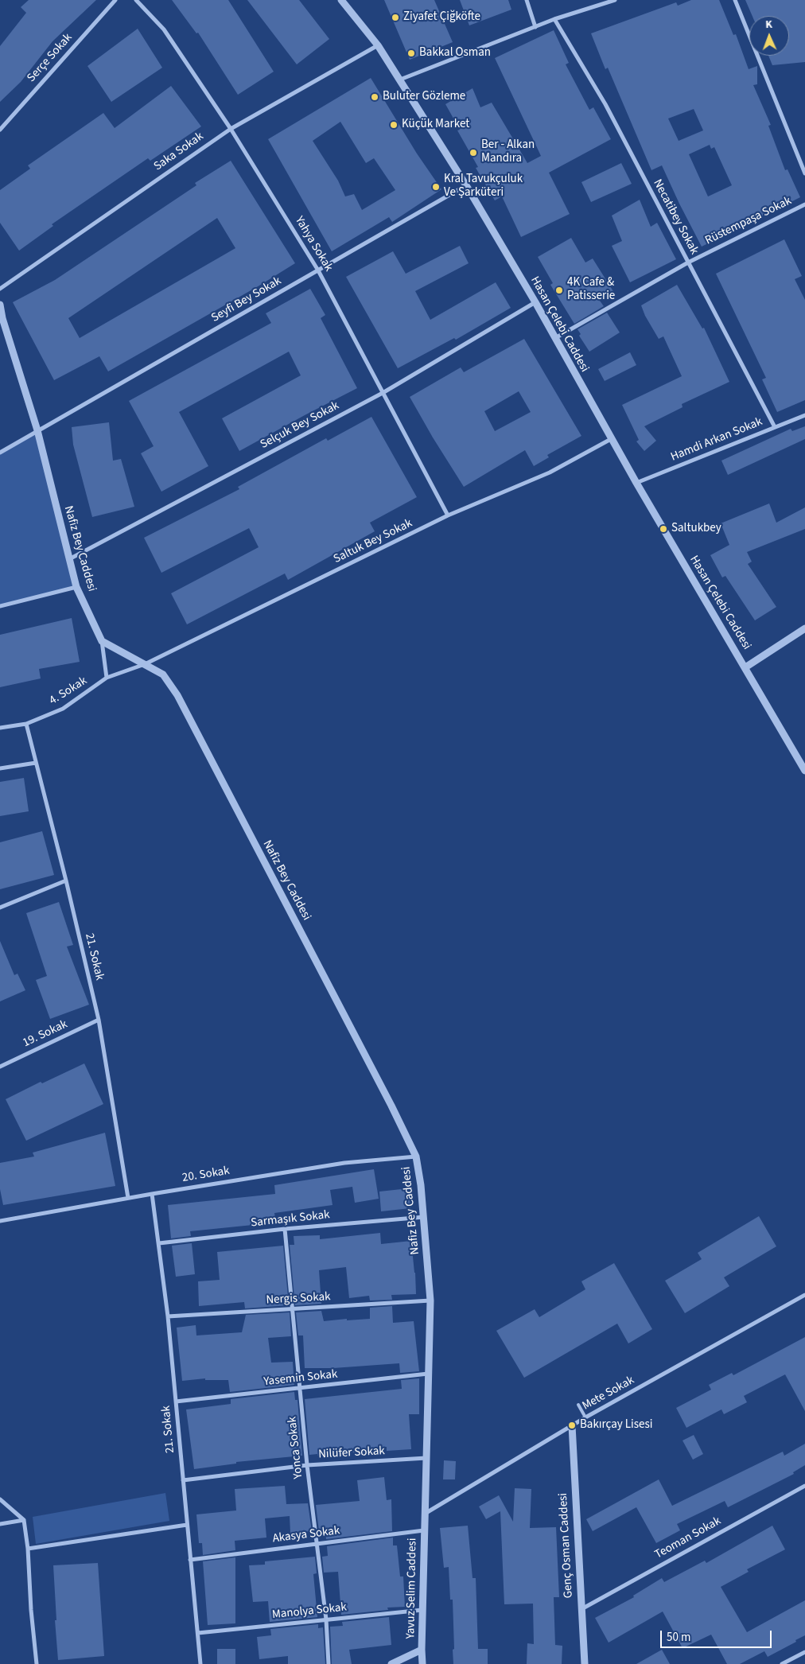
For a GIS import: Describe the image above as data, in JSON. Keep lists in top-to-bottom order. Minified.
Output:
{"streets":{"street":["Serçe Sokak","Saka Sokak","Necatibey Sokak","Rüstempaşa Sokak","Yahya Sokak","Seyfi Bey Sokak","Hasan Çelebi Caddesi","Selçuk Bey Sokak","Hamdi Arkan Sokak","Saltuk Bey Sokak","Nafiz Bey Caddesi","4. Sokak","21. Sokak","19. Sokak","20. Sokak","Sarmaşık Sokak","Nergis Sokak","Yasemin Sokak","Mete Sokak","Yonca Sokak","Nilüfer Sokak","Akasya Sokak","Teoman Sokak","Genç Osman Caddesi","Yavuz Selim Caddesi","Manolya Sokak"]},"crossings":[["Saka Sokak","Yahya Sokak"],["Saka Sokak","Hasan Çelebi Caddesi"],["Necatibey Sokak","Rüstempaşa Sokak"],["Necatibey Sokak","Hamdi Arkan Sokak"],["Rüstempaşa Sokak","Hasan Çelebi Caddesi"],["Yahya Sokak","Seyfi Bey Sokak"],["Yahya Sokak","Selçuk Bey Sokak"],["Yahya Sokak","Saltuk Bey Sokak"],["Seyfi Bey Sokak","Hasan Çelebi Caddesi"],["Seyfi Bey Sokak","Nafiz Bey Caddesi"],["Hasan Çelebi Caddesi","Selçuk Bey Sokak"],["Hasan Çelebi Caddesi","Hamdi Arkan Sokak"],["Hasan Çelebi Caddesi","Saltuk Bey Sokak"],["Selçuk Bey Sokak","Nafiz Bey Caddesi"],["Saltuk Bey Sokak","Nafiz Bey Caddesi"],["Saltuk Bey Sokak","4. Sokak"],["Nafiz Bey Caddesi","4. Sokak"],["Nafiz Bey Caddesi","20. Sokak"],["Nafiz Bey Caddesi","Sarmaşık Sokak"],["Nafiz Bey Caddesi","Nergis Sokak"],["Nafiz Bey Caddesi","Yasemin Sokak"],["Nafiz Bey Caddesi","Mete Sokak"],["Nafiz Bey Caddesi","Nilüfer Sokak"],["Nafiz Bey Caddesi","Yavuz Selim Caddesi"],["4. Sokak","21. Sokak"],["21. Sokak","19. Sokak"],["21. Sokak","20. Sokak"],["21. Sokak","Sarmaşık Sokak"],["21. Sokak","Nergis Sokak"],["21. Sokak","Yasemin Sokak"],["21. Sokak","Nilüfer Sokak"],["21. Sokak","Akasya Sokak"],["21. Sokak","Manolya Sokak"],["Sarmaşık Sokak","Yonca Sokak"],["Nergis Sokak","Yonca Sokak"],["Yasemin Sokak","Yonca Sokak"],["Mete Sokak","Genç Osman Caddesi"],["Mete Sokak","Yavuz Selim Caddesi"],["Yonca Sokak","Nilüfer Sokak"],["Yonca Sokak","Akasya Sokak"],["Yonca Sokak","Manolya Sokak"],["Akasya Sokak","Yavuz Selim Caddesi"],["Teoman Sokak","Genç Osman Caddesi"],["Yavuz Selim Caddesi","Manolya Sokak"]],"places":["Ziyafet Çiğköfte","Bakkal Osman","Buluter Gözleme","Küçük Market","Ber - Alkan Mandıra","Kral Tavukçuluk Ve Şarküteri","4K Cafe & Patisserie","Saltukbey","Bakırçay Lisesi"],"scale_bar":"50 m","north":"top"}
